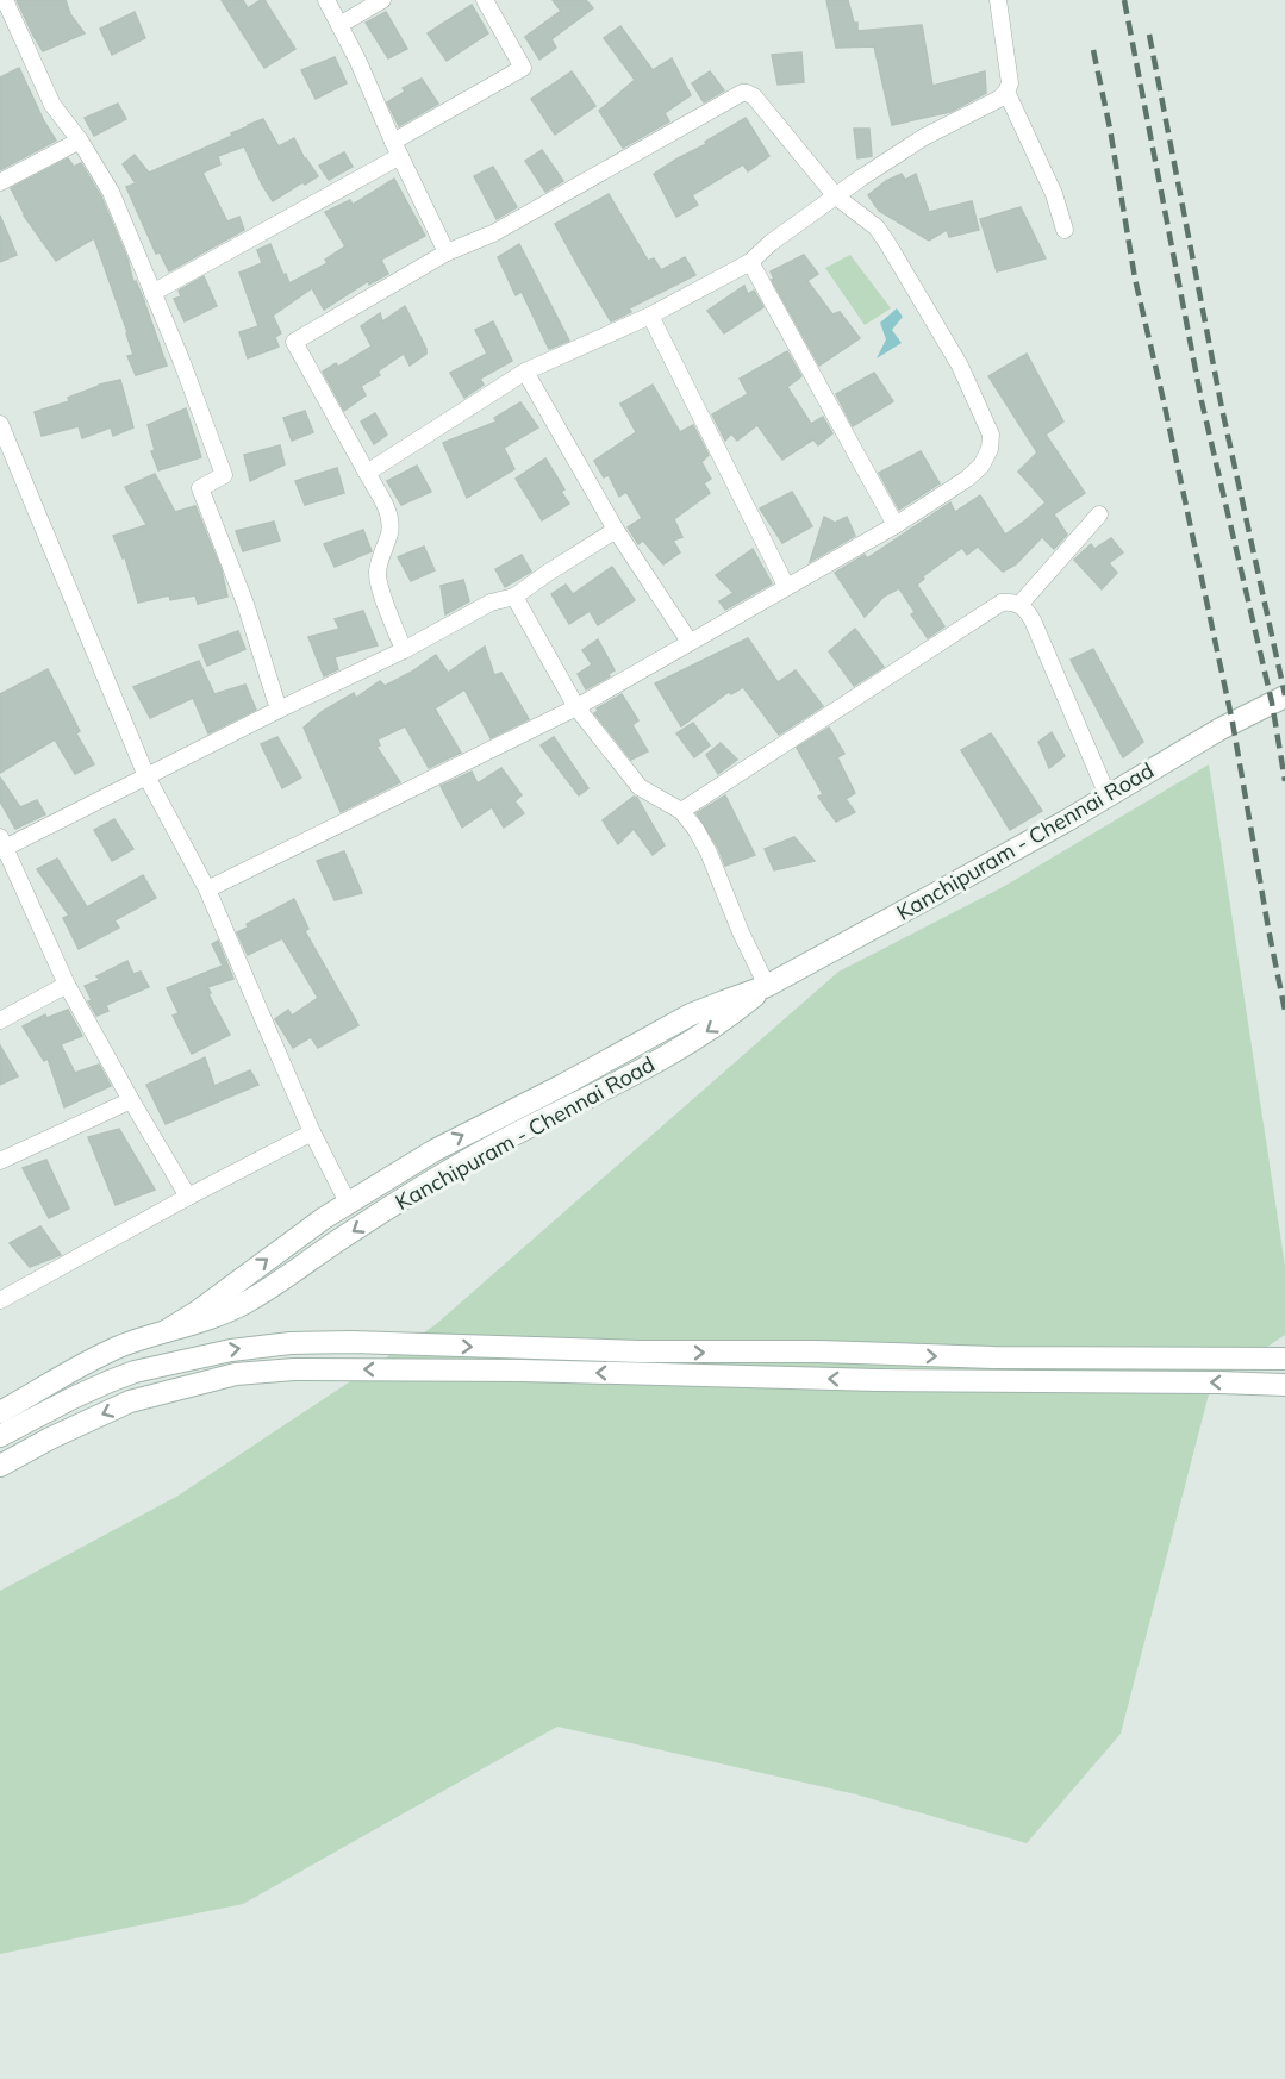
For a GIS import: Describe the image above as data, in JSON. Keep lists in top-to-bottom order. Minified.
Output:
{"streets":{"main road":["Kanchipuram - Chennai Road"]}}
